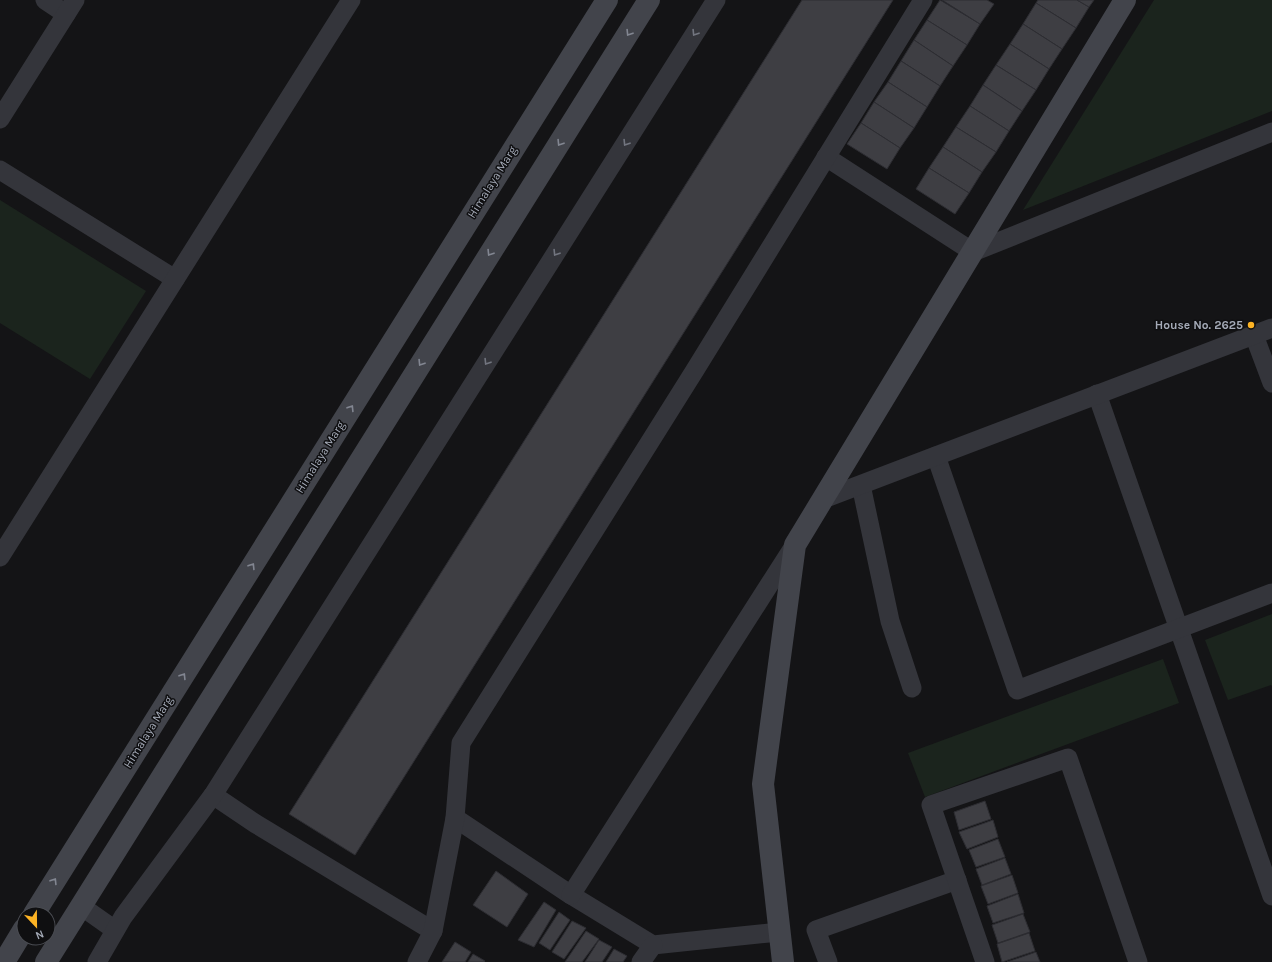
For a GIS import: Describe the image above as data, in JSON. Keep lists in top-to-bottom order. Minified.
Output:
{"streets":{"main road":["Himalaya Marg"]},"places":["House No. 2625"],"north":"bottom"}
